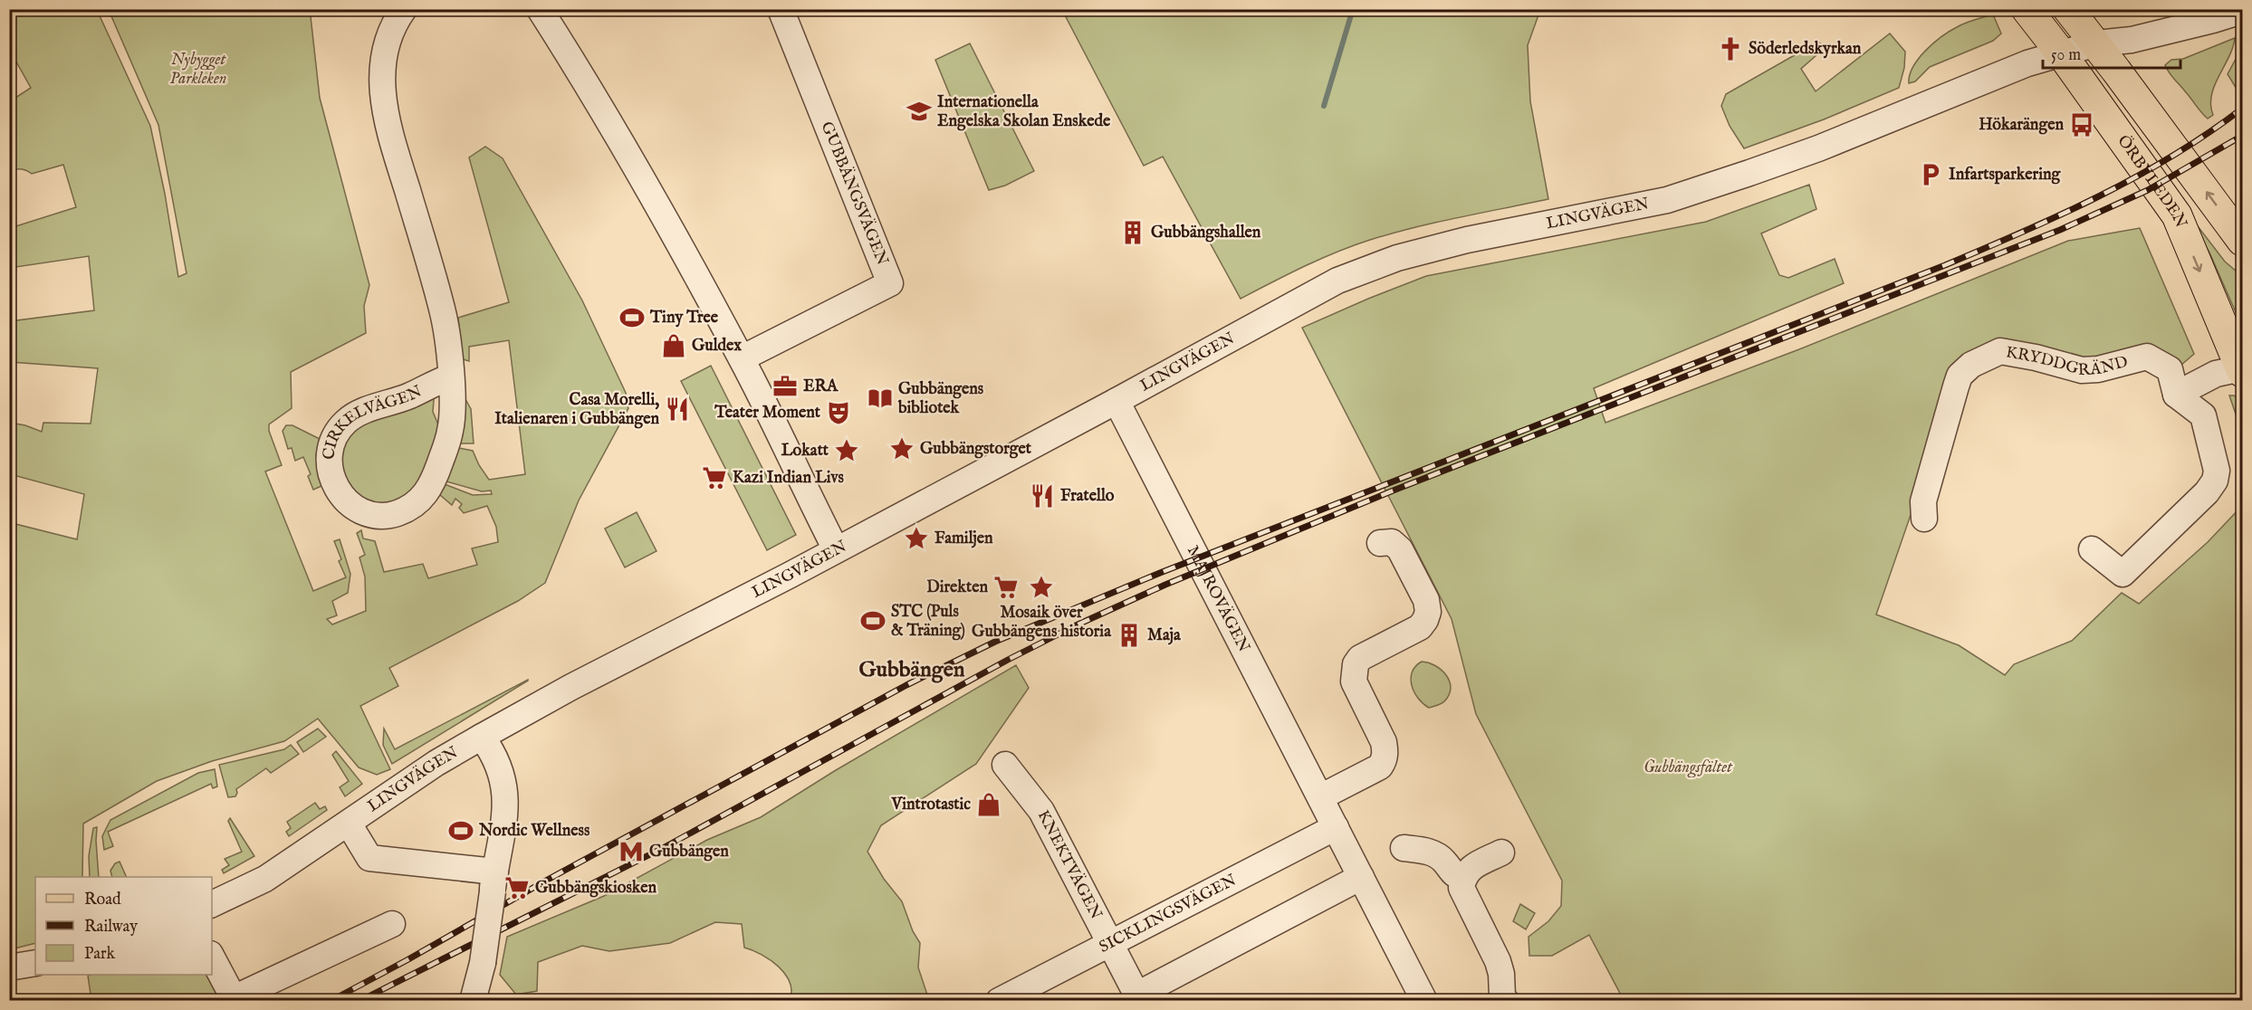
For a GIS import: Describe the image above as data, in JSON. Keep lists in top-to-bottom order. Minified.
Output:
{"streets":{"main road":["ÖRBYLEDEN"],"street":["GUBBÄNGSVÄGEN","LINGVÄGEN","KRYDDGRÄND","CIRKELVÄGEN","MAJROVÄGEN","KNEKTVÄGEN","SICKLINGSVÄGEN"]},"crossings":[["ÖRBYLEDEN","LINGVÄGEN"],["LINGVÄGEN","MAJROVÄGEN"],["MAJROVÄGEN","SICKLINGSVÄGEN"],["KNEKTVÄGEN","SICKLINGSVÄGEN"]],"districts":["Gubbängen"],"parks":["Nybygget Parkleken","Gubbängsfältet"],"places":{"church":["Söderledskyrkan"],"school or university":["Internationella Engelska Skolan Enskede"],"bus stop":["Hökarängen"],"parking":["Infartsparkering"],"building":["Gubbängshallen","Maja"],"sports":["Tiny Tree","STC (Puls & Träning)","Nordic Wellness"],"shop":["Guldex","Vintrotastic"],"office":["ERA"],"library":["Gubbängens bibliotek"],"restaurant":["Casa Morelli, Italienaren i Gubbängen","Fratello"],"theatre":["Teater Moment"],"place":["Gubbängstorget","Lokatt","Familjen","Mosaik över Gubbängens historia"],"supermarket":["Kazi Indian Livs","Direkten","Gubbängskiosken"],"metro station":["Gubbängen"]},"legend":["Road","Railway","Park"],"scale_bar":"50 m"}
